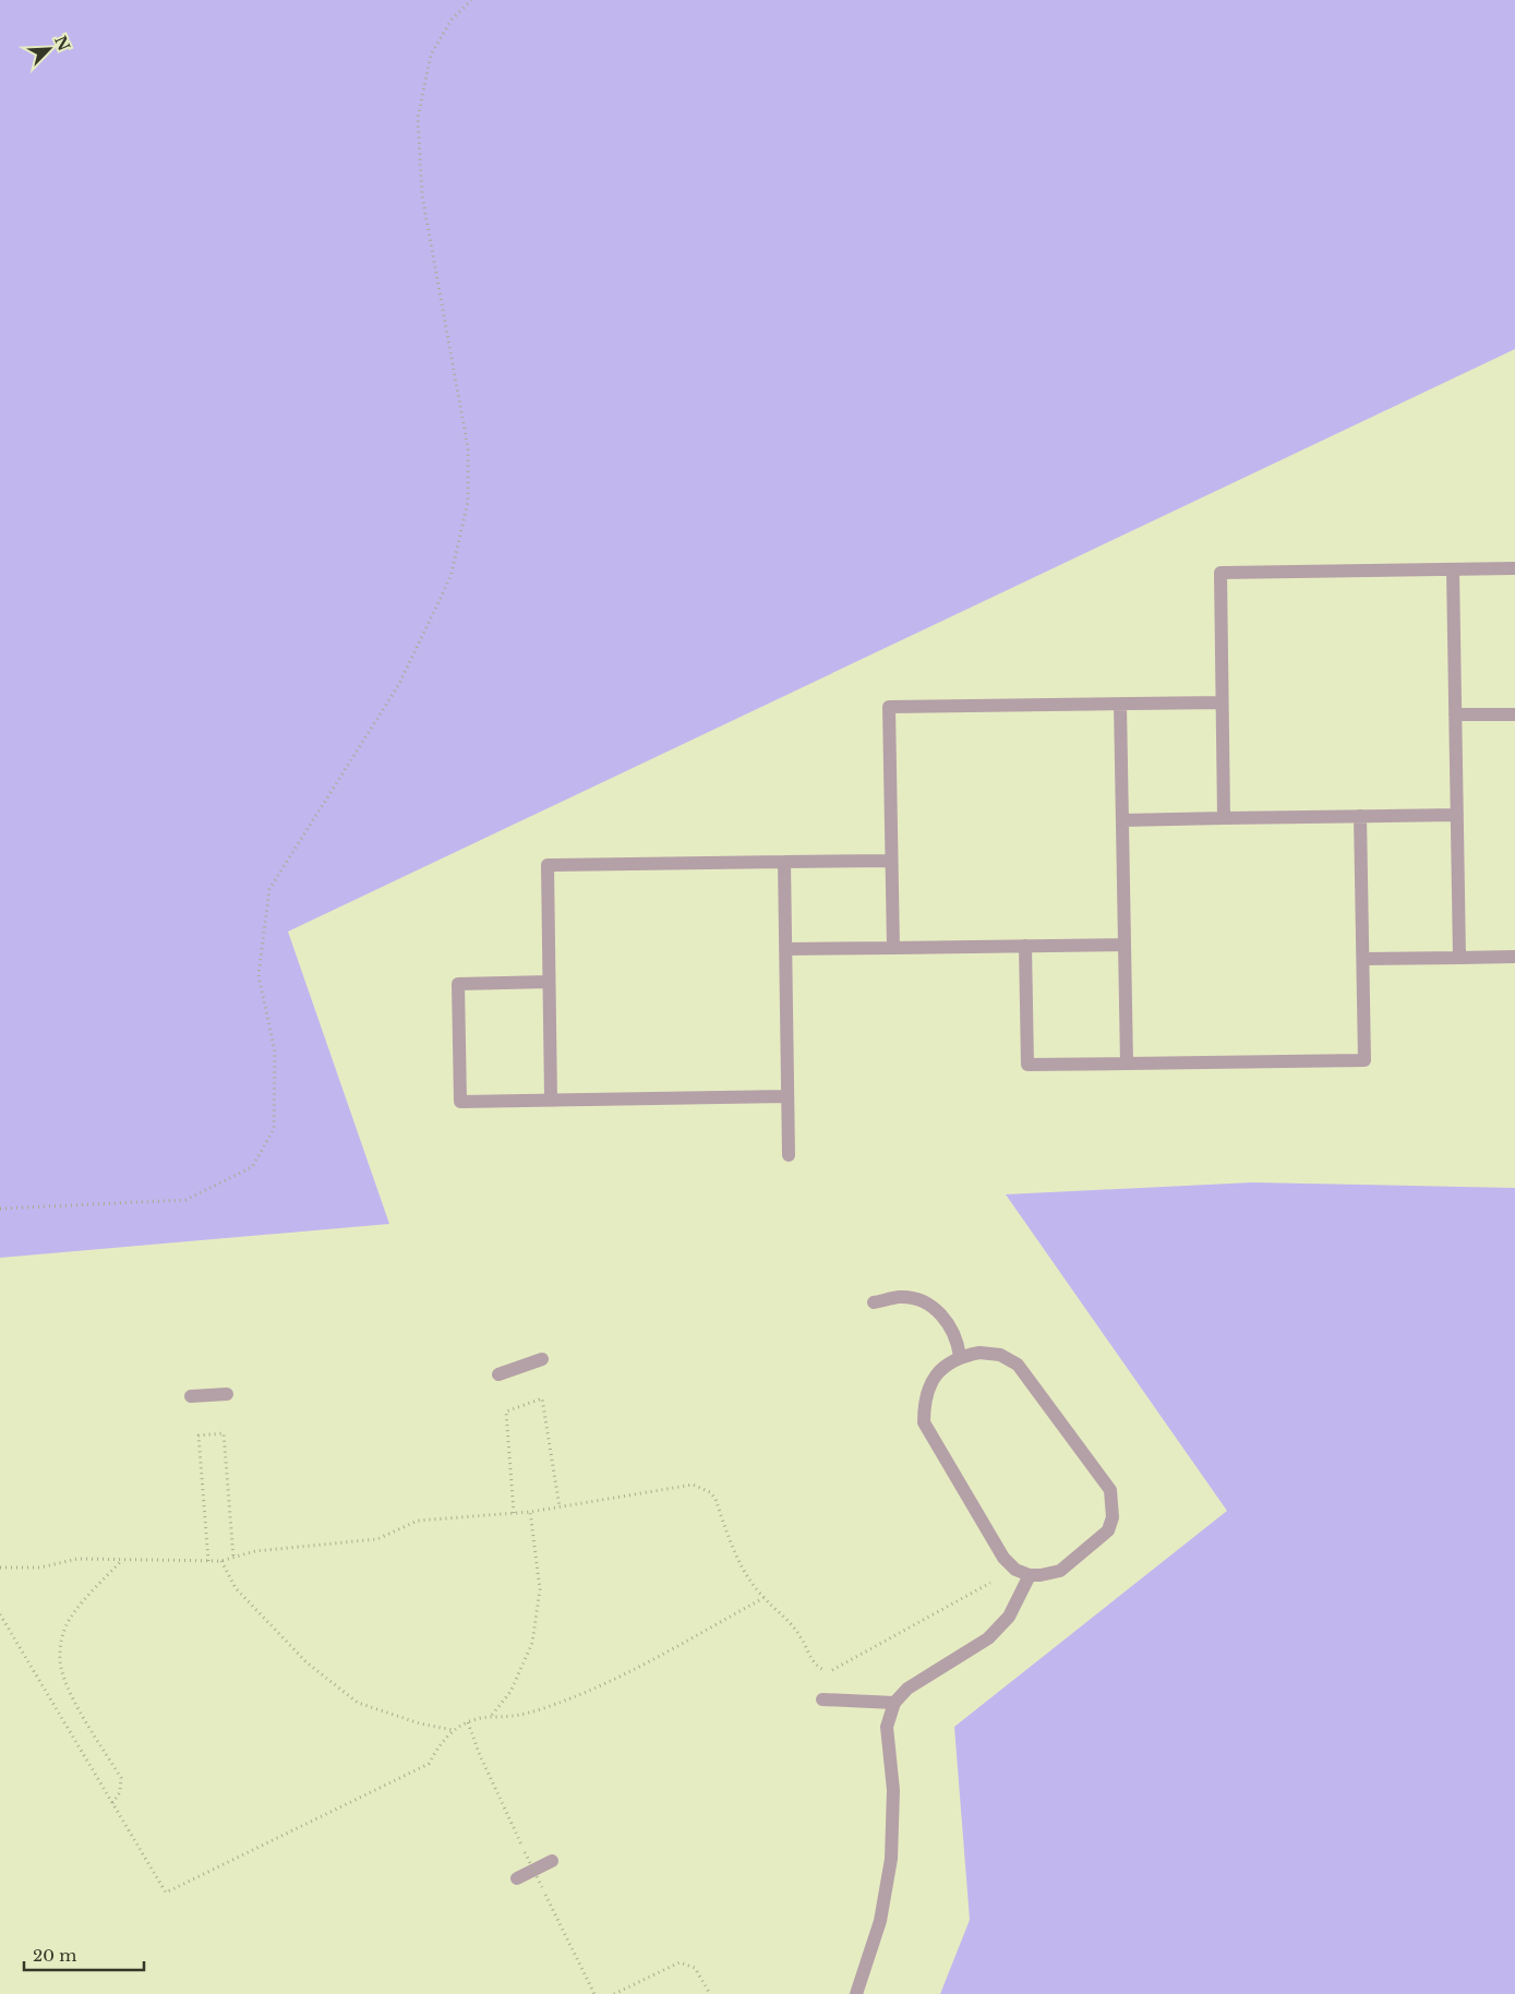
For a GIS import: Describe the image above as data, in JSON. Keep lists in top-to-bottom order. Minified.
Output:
{"scale_bar":"20 m","north":"top right"}
